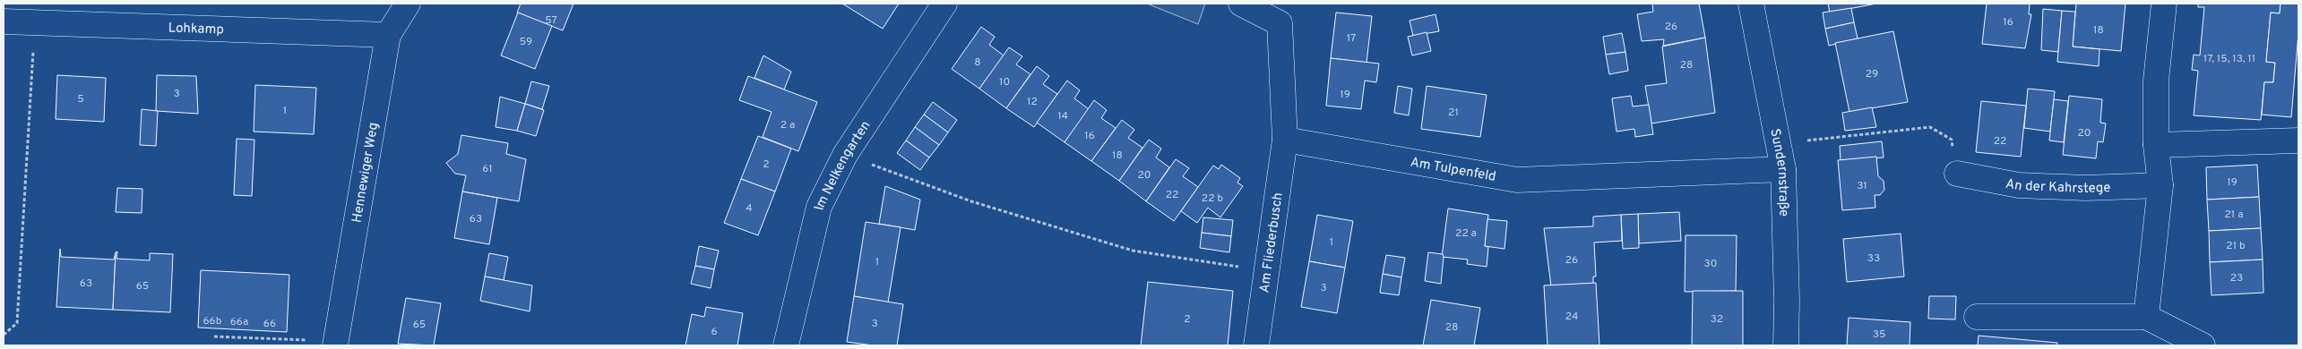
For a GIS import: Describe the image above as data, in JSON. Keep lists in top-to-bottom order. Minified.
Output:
{"streets":{"street":["Lohkamp","Im Nelkengarten","Am Tulpenfeld","Hennewiger Weg","Sundernstraße","An der Kahrstege","Am Fliederbusch"]},"crossings":[["Lohkamp","Hennewiger Weg"],["Am Tulpenfeld","Sundernstraße"],["Am Tulpenfeld","Am Fliederbusch"]],"house_numbers":["57","16","26","18","17","59","17, 15, 13, 11","8","28","29","10","3","19","5","12","1","21","14","2 a","20","16","22","18","2","61","20","19","31","22","22 b","4","21 a","63","22 a","1","21 b","33","26","1","30","23","63","65","3","24","2","32","66b","66a","66","3","65","28","6","35"]}
